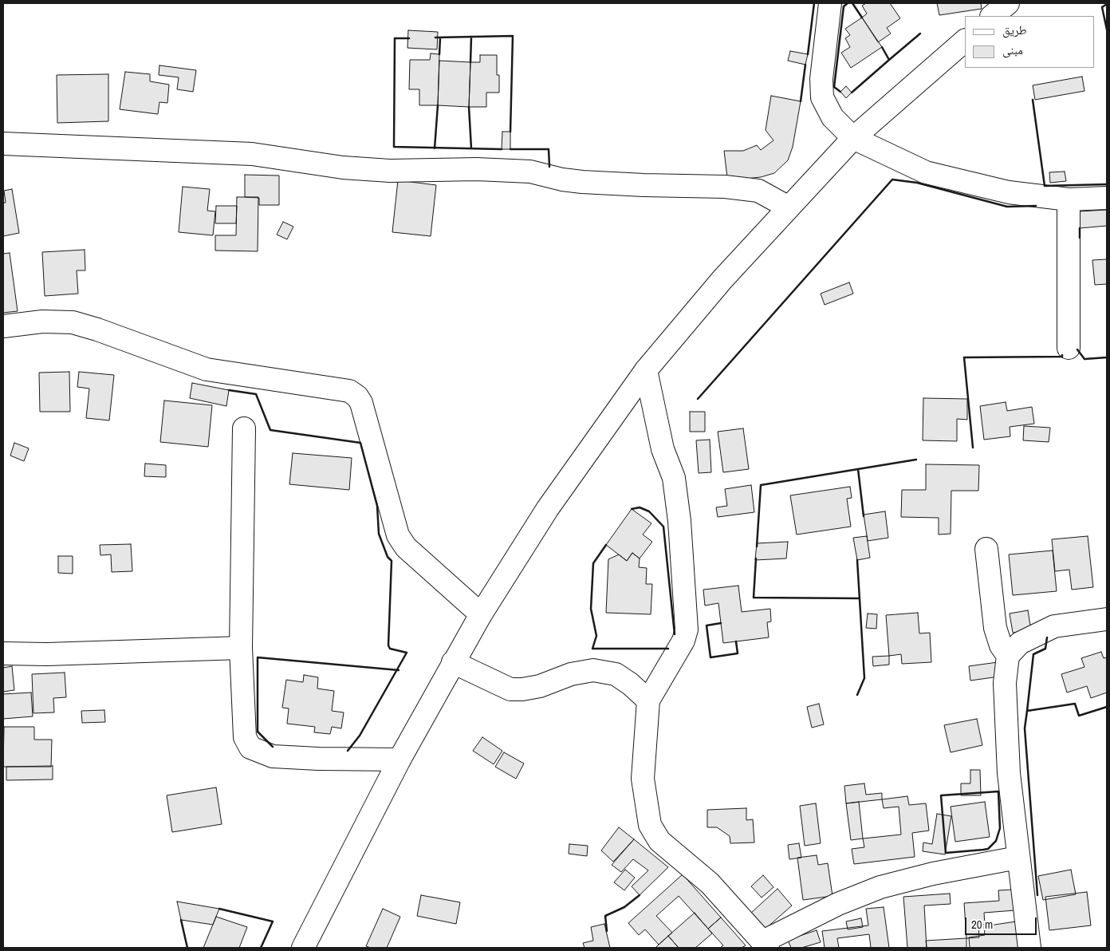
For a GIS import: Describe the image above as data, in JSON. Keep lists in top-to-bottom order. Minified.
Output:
{"legend":["طريق","مبنى"],"scale_bar":"20 m"}
